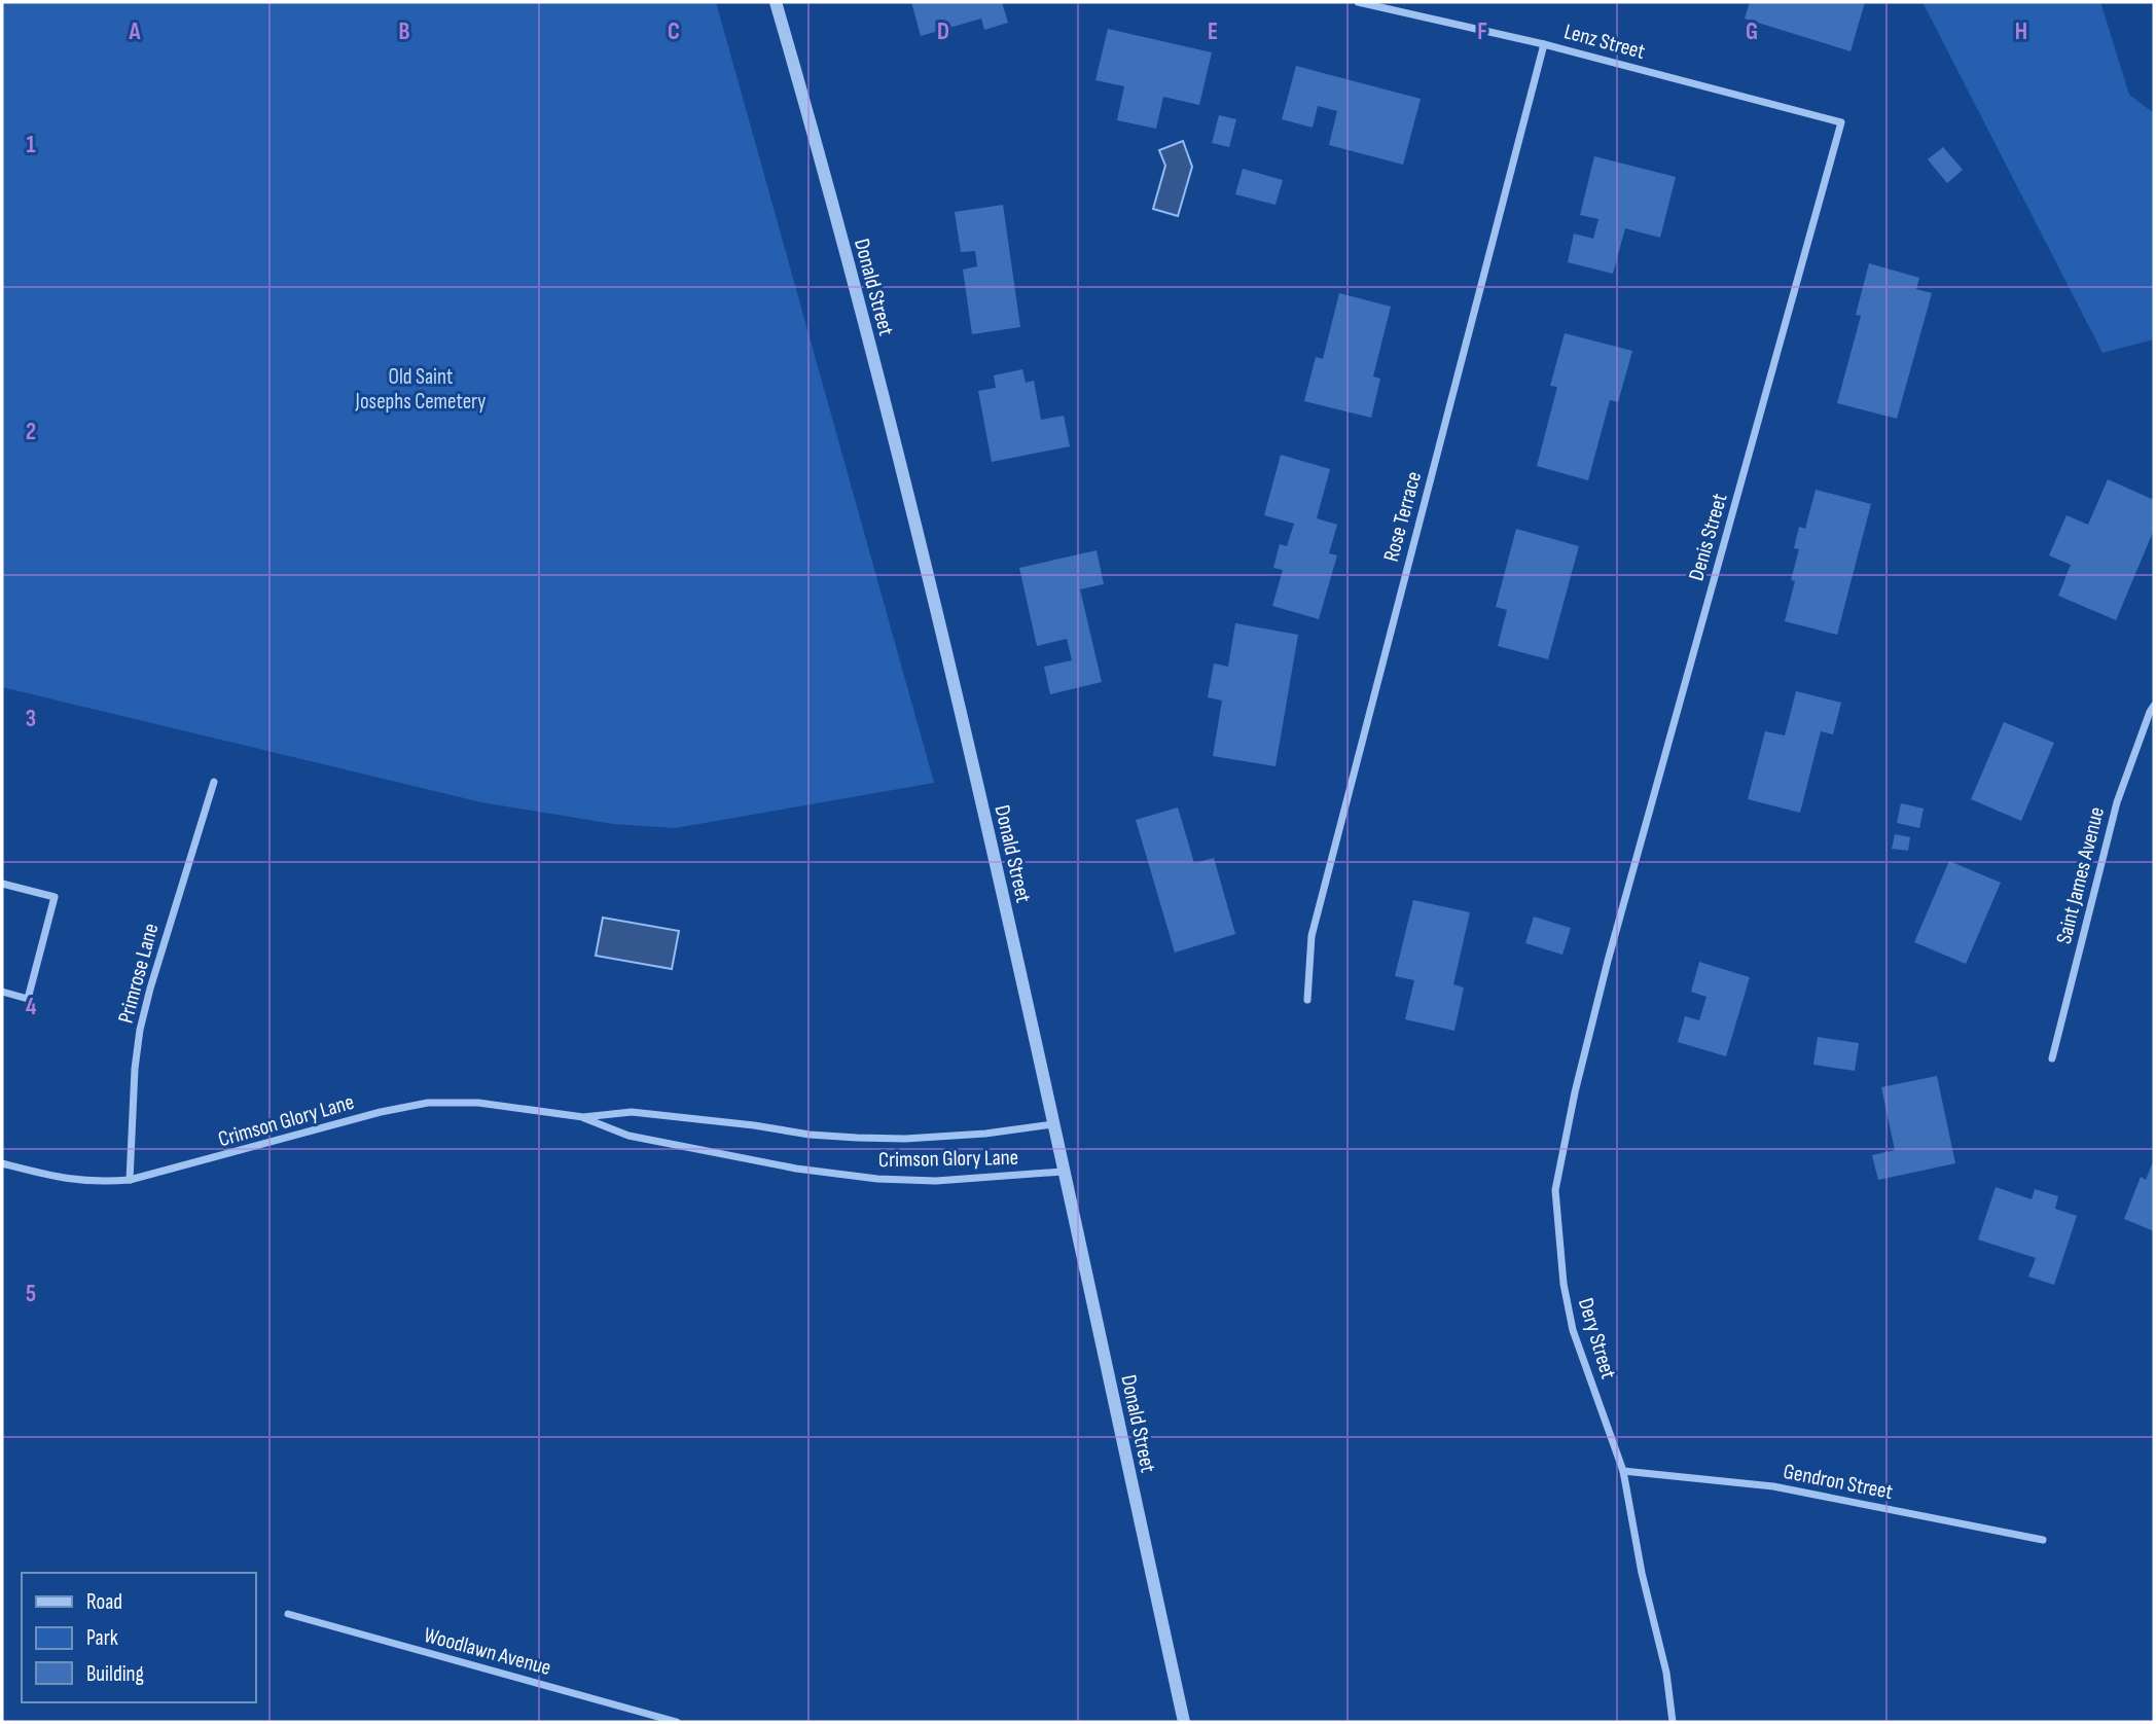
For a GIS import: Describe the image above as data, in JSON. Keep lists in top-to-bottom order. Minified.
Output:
{"streets":{"street":["Lenz Street","Donald Street","Rose Terrace","Denis Street","Saint James Avenue","Primrose Lane","Crimson Glory Lane","Dery Street","Gendron Street","Woodlawn Avenue"]},"crossings":[["Lenz Street","Rose Terrace"],["Lenz Street","Denis Street"],["Donald Street","Crimson Glory Lane"],["Denis Street","Dery Street"],["Primrose Lane","Crimson Glory Lane"],["Dery Street","Gendron Street"]],"parks":["Old Saint Josephs Cemetery"],"legend":["Road","Park","Building"],"grid":{"columns":["A","B","C","D","E","F","G","H"],"rows":["1","2","3","4","5"]}}
